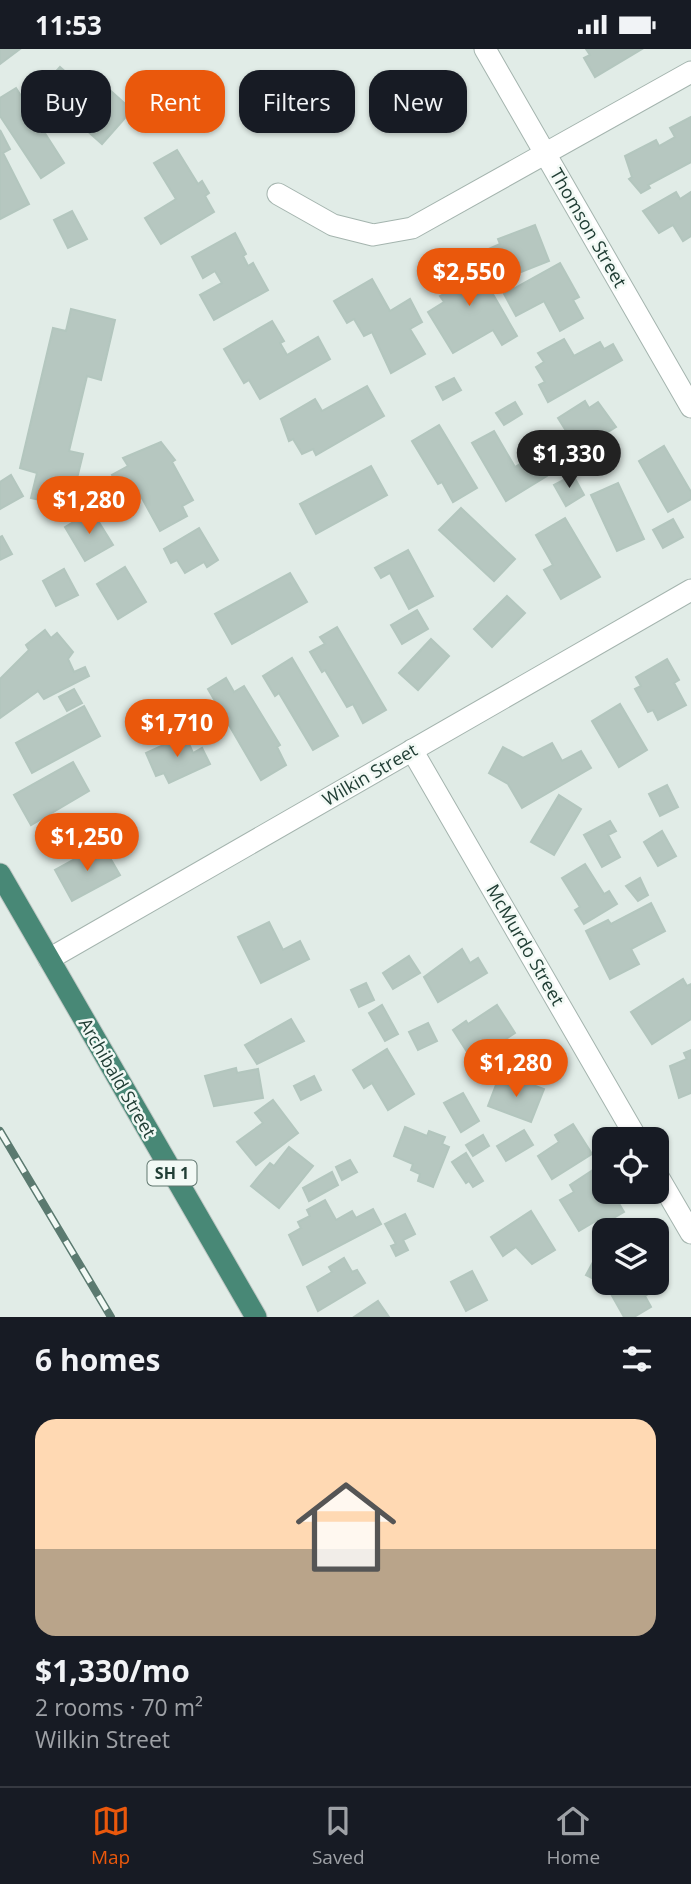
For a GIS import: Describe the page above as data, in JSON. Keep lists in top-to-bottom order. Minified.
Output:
{"streets":{"highway":["Archibald Street","SH 1"],"street":["Thomson Street","Wilkin Street","McMurdo Street"]},"crossings":[["Wilkin Street","McMurdo Street"],["Wilkin Street","Archibald Street"]],"page":{"status":"11:53","chip":["Buy","Rent","Filters","New"],"price":["$2,550","$1,330","$1,280","$1,710","$1,250","$1,280"],"heading":"6 homes","list":[{"name":"$1,330/mo","note":"2 rooms · 70 m² · Wilkin Street"}],"tabs":["Map","Saved","Home"]}}
